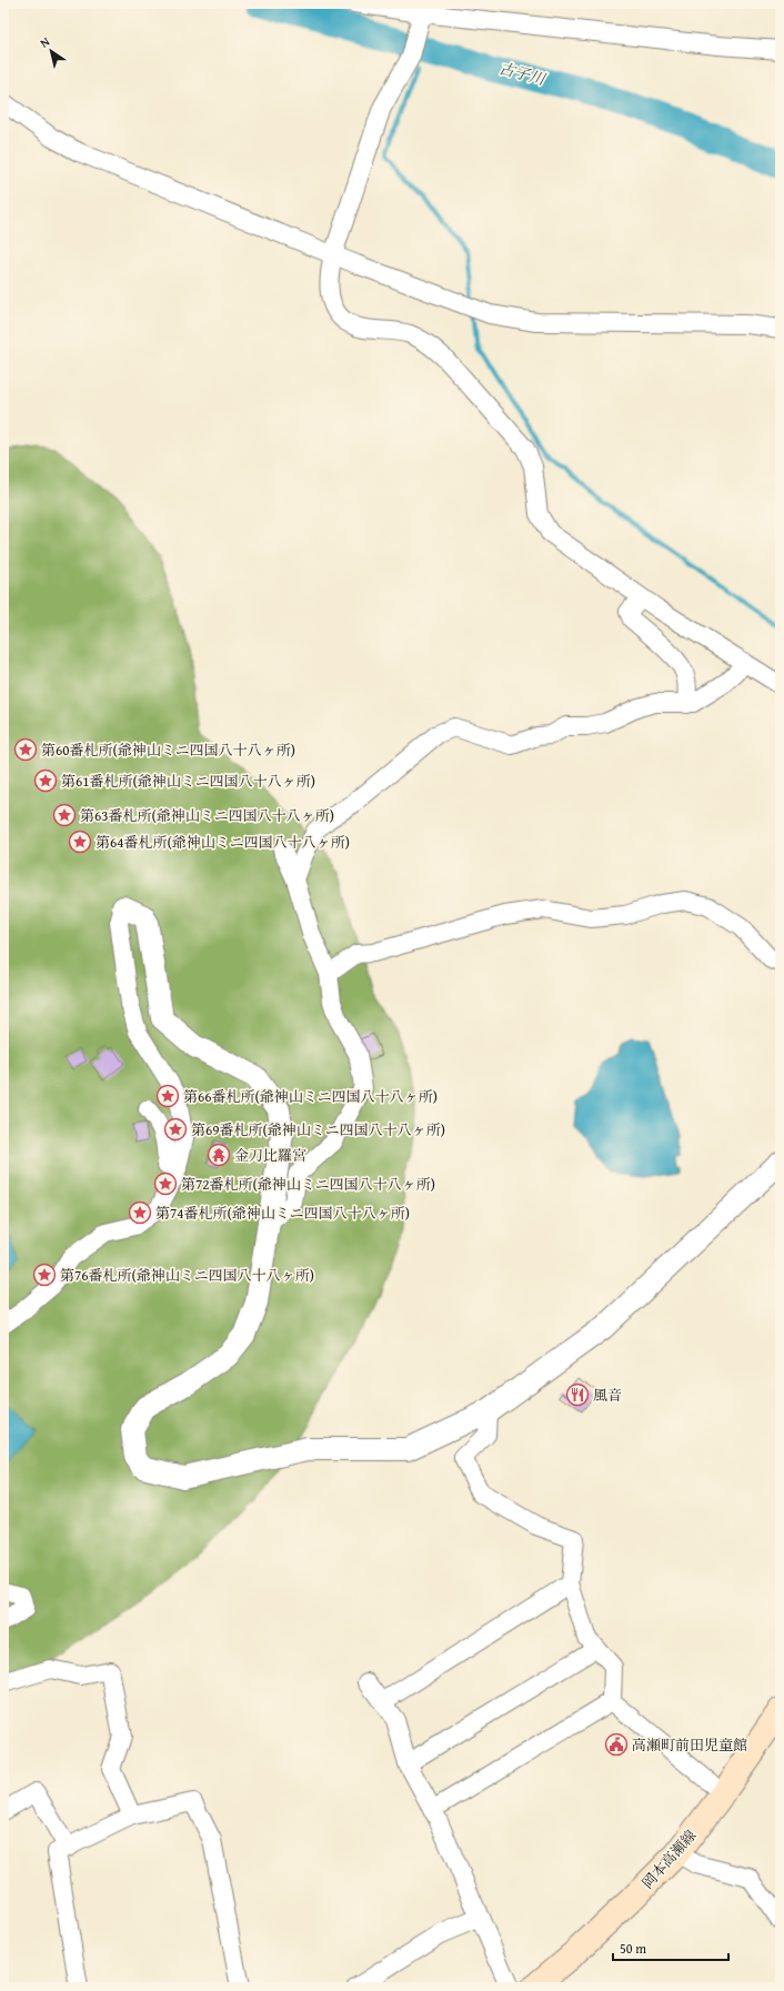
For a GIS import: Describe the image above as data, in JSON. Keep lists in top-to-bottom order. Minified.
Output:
{"streets":{"main road":["岡本高瀬線"]},"water":["古子川"],"places":{"place":["第60番札所(爺神山ミニ四国八十八ヶ所)","第61番札所(爺神山ミニ四国八十八ヶ所)","第63番札所(爺神山ミニ四国八十八ヶ所)","第64番札所(爺神山ミニ四国八十八ヶ所)","第66番札所(爺神山ミニ四国八十八ヶ所)","第69番札所(爺神山ミニ四国八十八ヶ所)","第72番札所(爺神山ミニ四国八十八ヶ所)","第74番札所(爺神山ミニ四国八十八ヶ所)","第76番札所(爺神山ミニ四国八十八ヶ所)"],"temple":["金刀比羅宮"],"restaurant":["風音"],"public building":["高瀬町前田児童館"]},"scale_bar":"50 m","north":"top left"}
